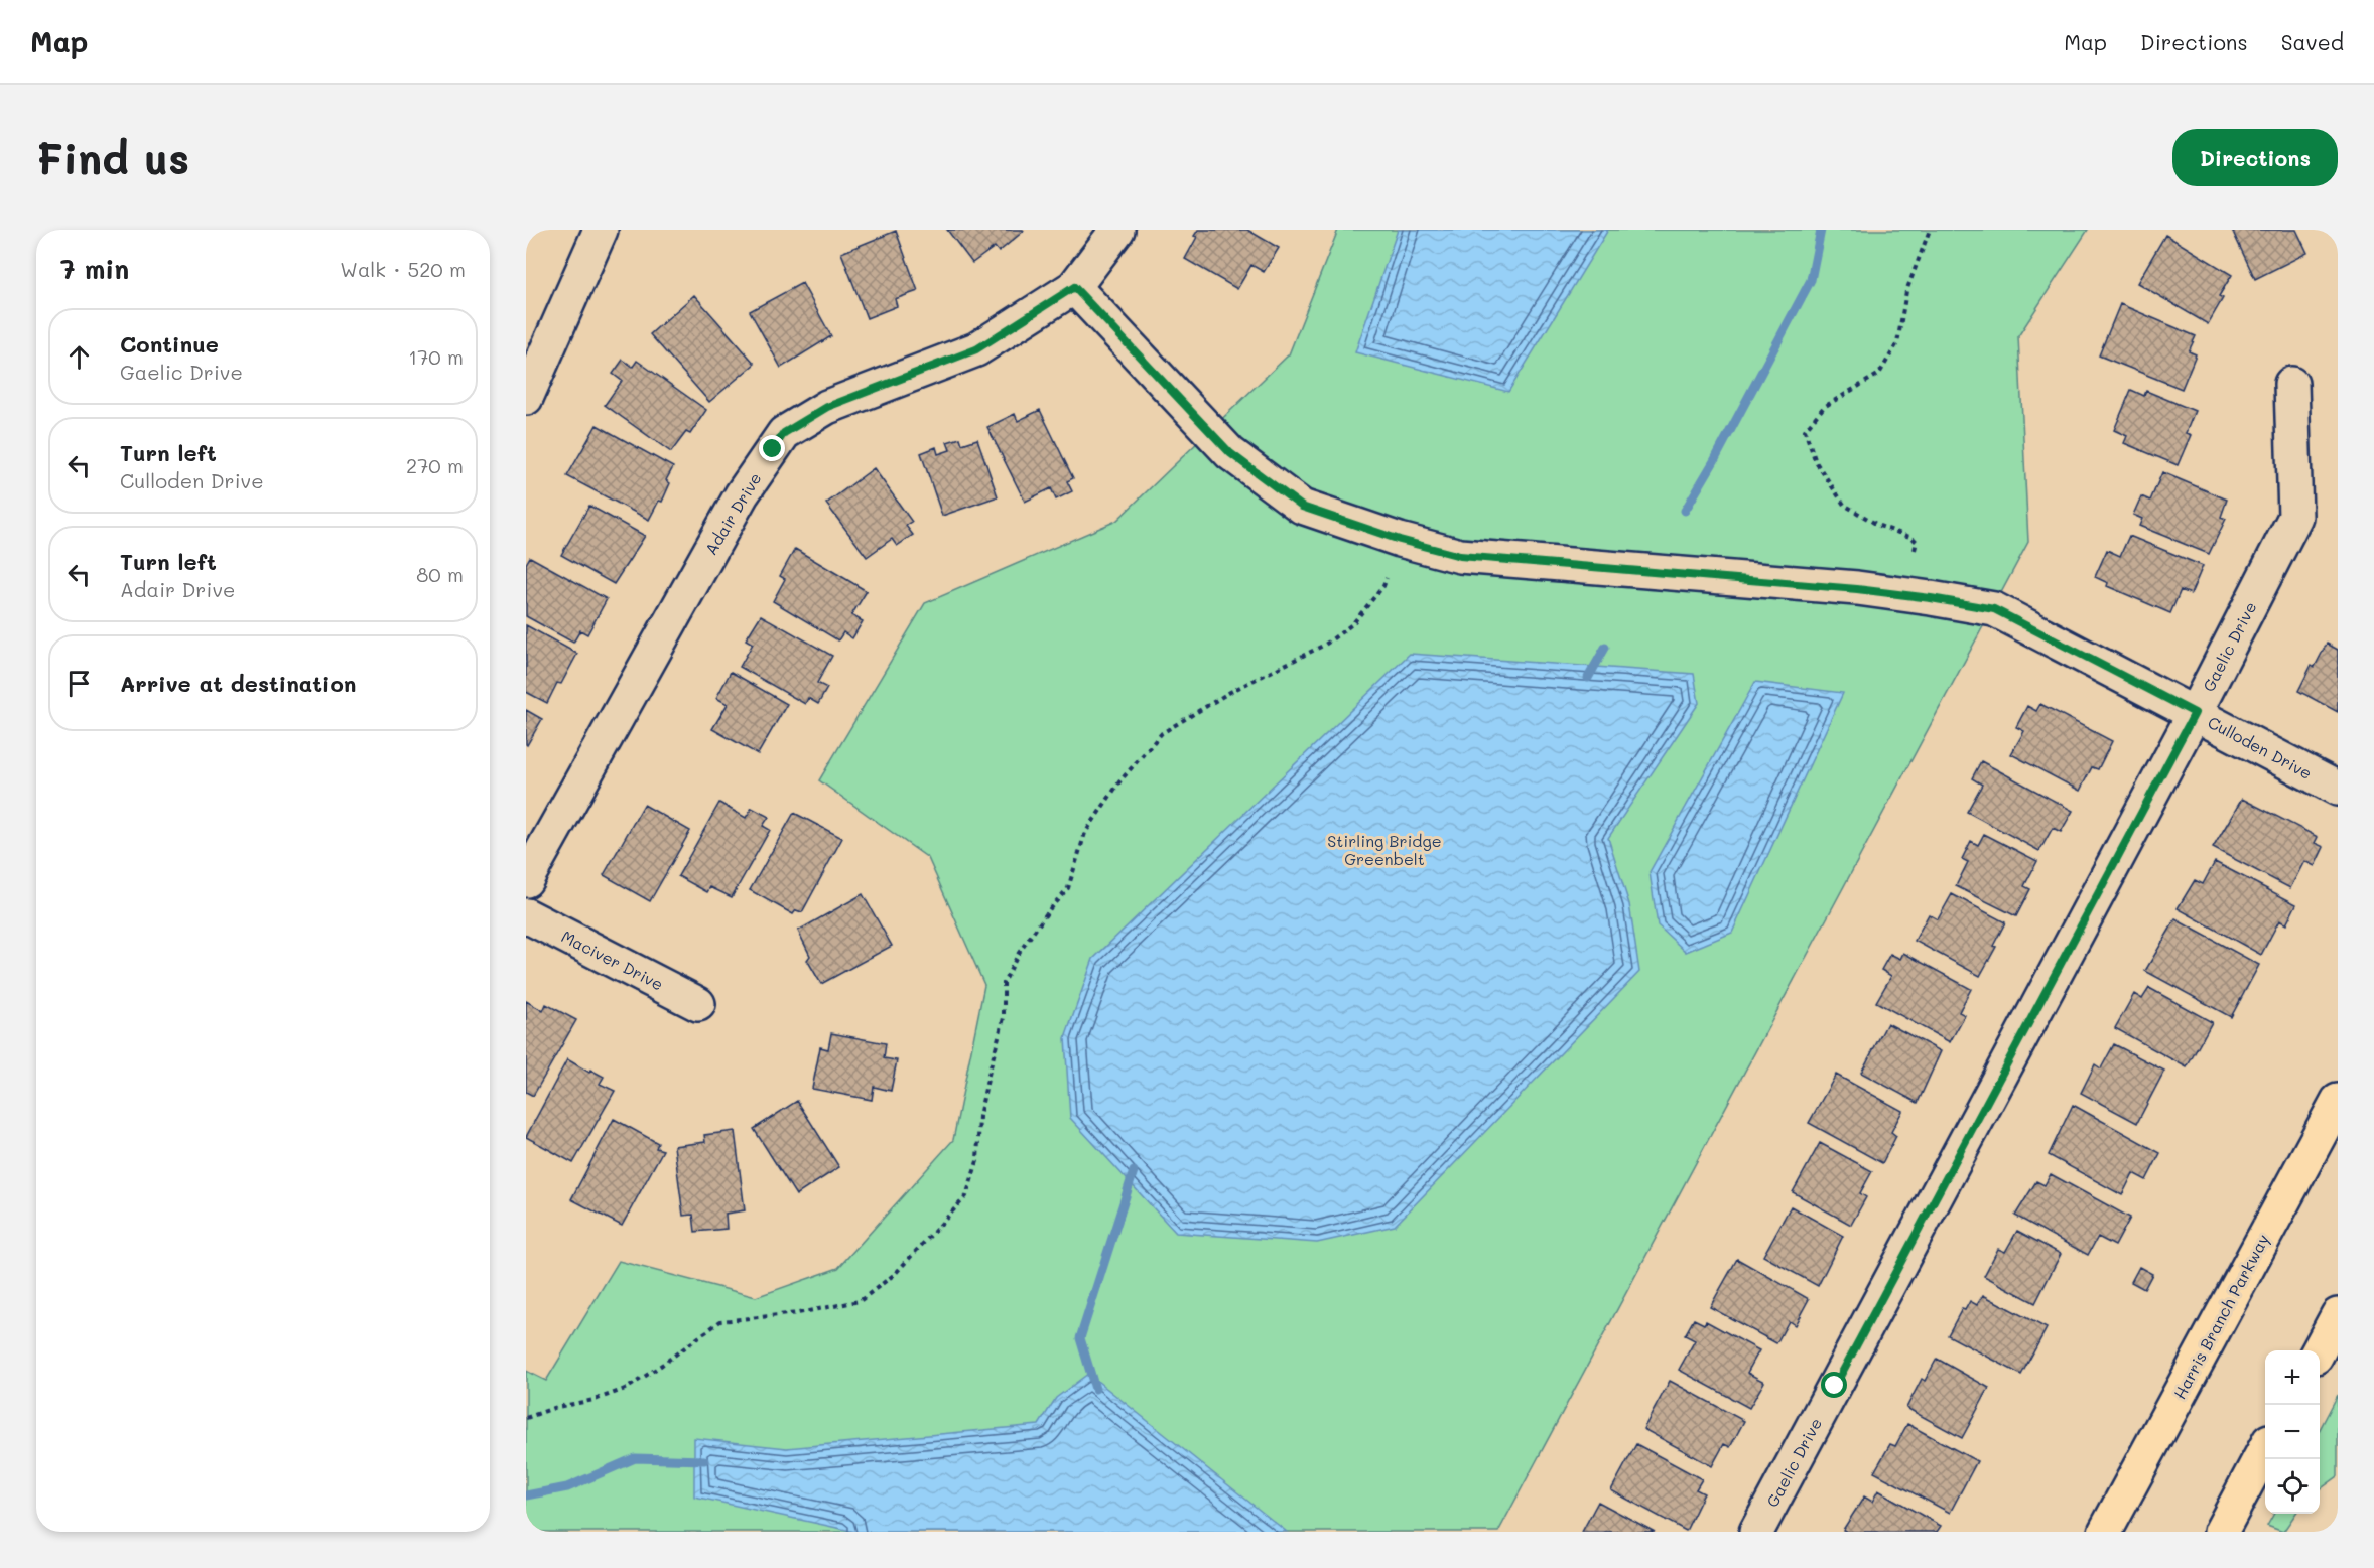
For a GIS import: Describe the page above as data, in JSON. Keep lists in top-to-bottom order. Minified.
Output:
{"streets":{"main road":["Harris Branch Parkway"],"street":["Adair Drive","Gaelic Drive","Culloden Drive","Maciver Drive"]},"crossings":[["Adair Drive","Culloden Drive"],["Gaelic Drive","Culloden Drive"]],"parks":["Stirling Bridge Greenbelt"],"page":{"header":"Map","nav":["Map","Directions","Saved"],"buttons":"Directions","title":"Find us","heading":["7 min","Walk · 520 m"],"list":[["Continue","Gaelic Drive","170 m"],["Turn left","Culloden Drive","270 m"],["Turn left","Adair Drive","80 m"],"Arrive at destination"],"map_buttons":["+","−"]}}
